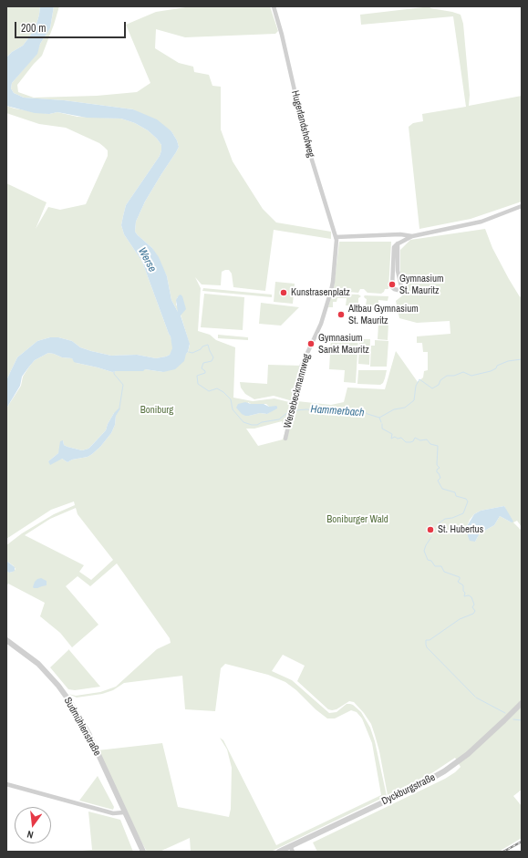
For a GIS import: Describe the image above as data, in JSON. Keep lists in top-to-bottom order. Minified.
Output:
{"streets":{"street":["Hugerlandshofweg","Wersebeckmannweg","Sudmühlenstraße","Dyckburgstraße"]},"crossings":[["Hugerlandshofweg","Wersebeckmannweg"]],"water":["Werse","Hammerbach"],"parks":["Boniburg","Boniburger Wald"],"places":["Gymnasium St. Mauritz","Kunstrasenplatz","Altbau Gymnasium St. Mauritz","Gymnasium Sankt Mauritz","St. Hubertus"],"scale_bar":"200 m","north":"bottom"}
